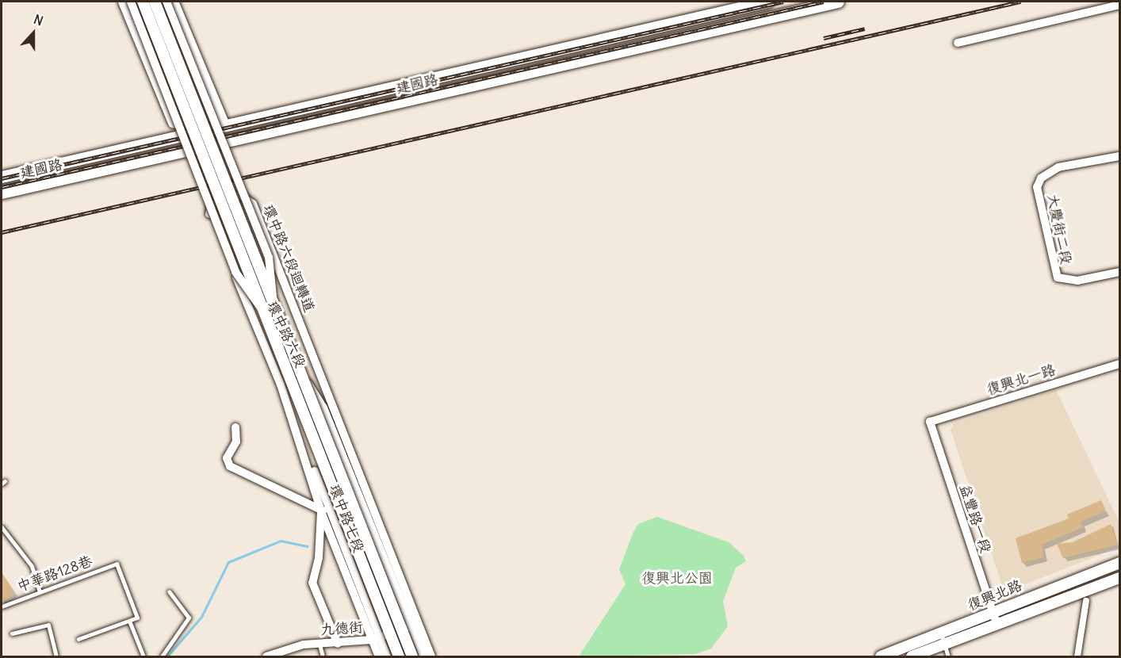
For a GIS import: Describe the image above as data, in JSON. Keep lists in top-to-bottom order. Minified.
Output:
{"streets":{"main road":["建國路"],"street":["大慶街二段","環中路六段迴轉道","環中路六段","復興北一路","環中路七段","益豐路一段","復興北路","九德街"],"lane":["中華路128巷"]},"crossings":[["環中路六段迴轉道","環中路六段"],["環中路六段迴轉道","環中路七段"],["環中路六段","環中路七段"],["環中路六段","九德街"],["復興北一路","益豐路一段"],["環中路七段","九德街"],["益豐路一段","復興北路"]],"parks":["復興北公園"],"north":"top"}
